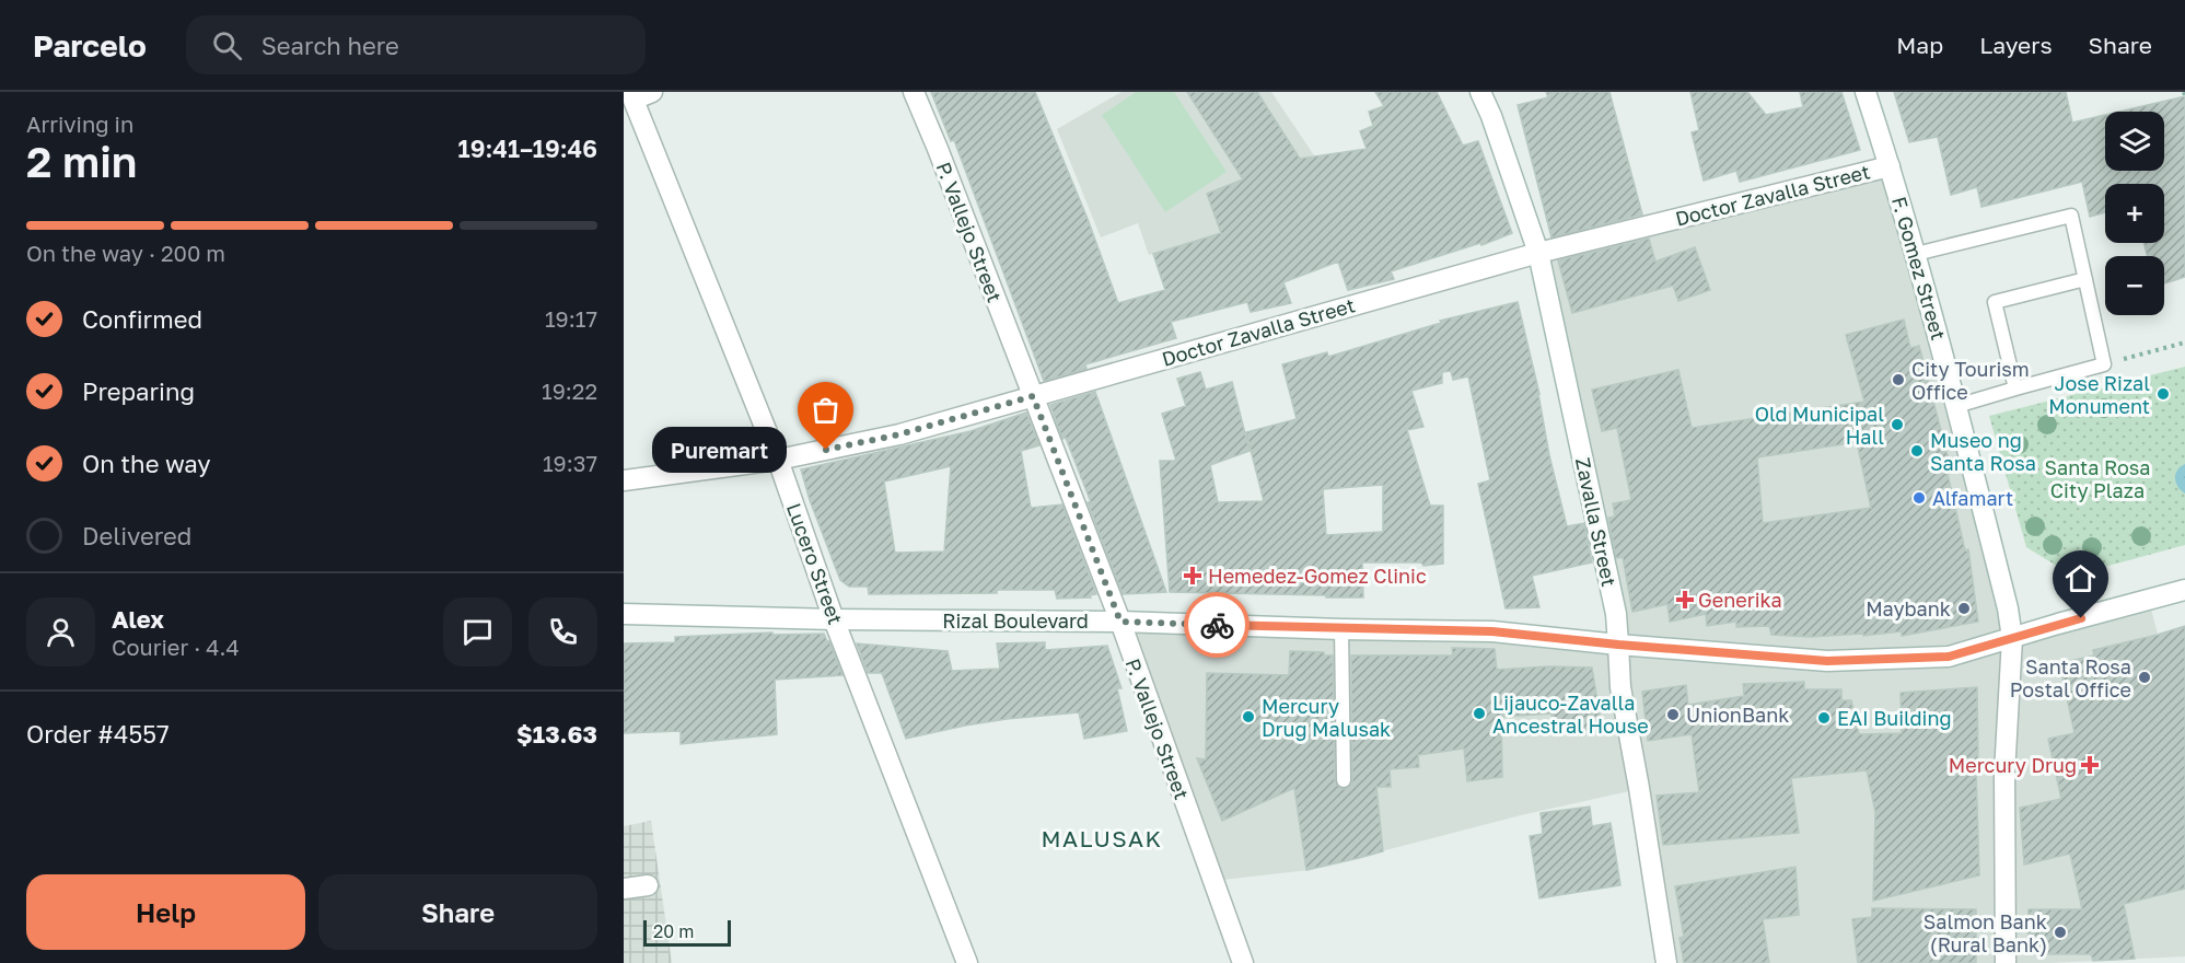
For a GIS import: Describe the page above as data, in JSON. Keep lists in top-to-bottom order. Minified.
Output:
{"streets":{"street":["Doctor Zavalla Street","P. Vallejo Street","F. Gomez Street","Zavalla Street","Lucero Street","Rizal Boulevard"]},"crossings":[["Doctor Zavalla Street","P. Vallejo Street"],["Doctor Zavalla Street","F. Gomez Street"],["Doctor Zavalla Street","Zavalla Street"],["Doctor Zavalla Street","Lucero Street"],["P. Vallejo Street","Rizal Boulevard"],["F. Gomez Street","Rizal Boulevard"],["Zavalla Street","Rizal Boulevard"],["Lucero Street","Rizal Boulevard"]],"districts":["MALUSAK"],"parks":["Santa Rosa City Plaza"],"places":{"other":["City Tourism Office","Jose Rizal Monument","Old Municipal Hall","Puremart","Museo ng Santa Rosa","Alfamart","Maybank","Santa Rosa Postal Office","Lijauco-Zavalla Ancestral House","UnionBank","Mercury Drug Malusak","EAI Building","Salmon Bank (Rural Bank)"],"health":["Hemedez-Gomez Clinic","Generika","Mercury Drug"]},"scale_bar":"20 m","page":{"header":"Parcelo","search":"Search here","nav":["Map","Layers","Share"],"heading":["2 min","Arriving in","19:41–19:46"],"panel":["Alex","Courier · 4.4","Order #4557","$13.63"],"map_buttons":["+","−"],"bar":"On the way · 200 m","list":[["Confirmed","19:17"],["Preparing","19:22"],["On the way","19:37"],"Delivered"],"bubble":"Puremart","buttons":["Help","Share"],"scale":"20 m"}}
